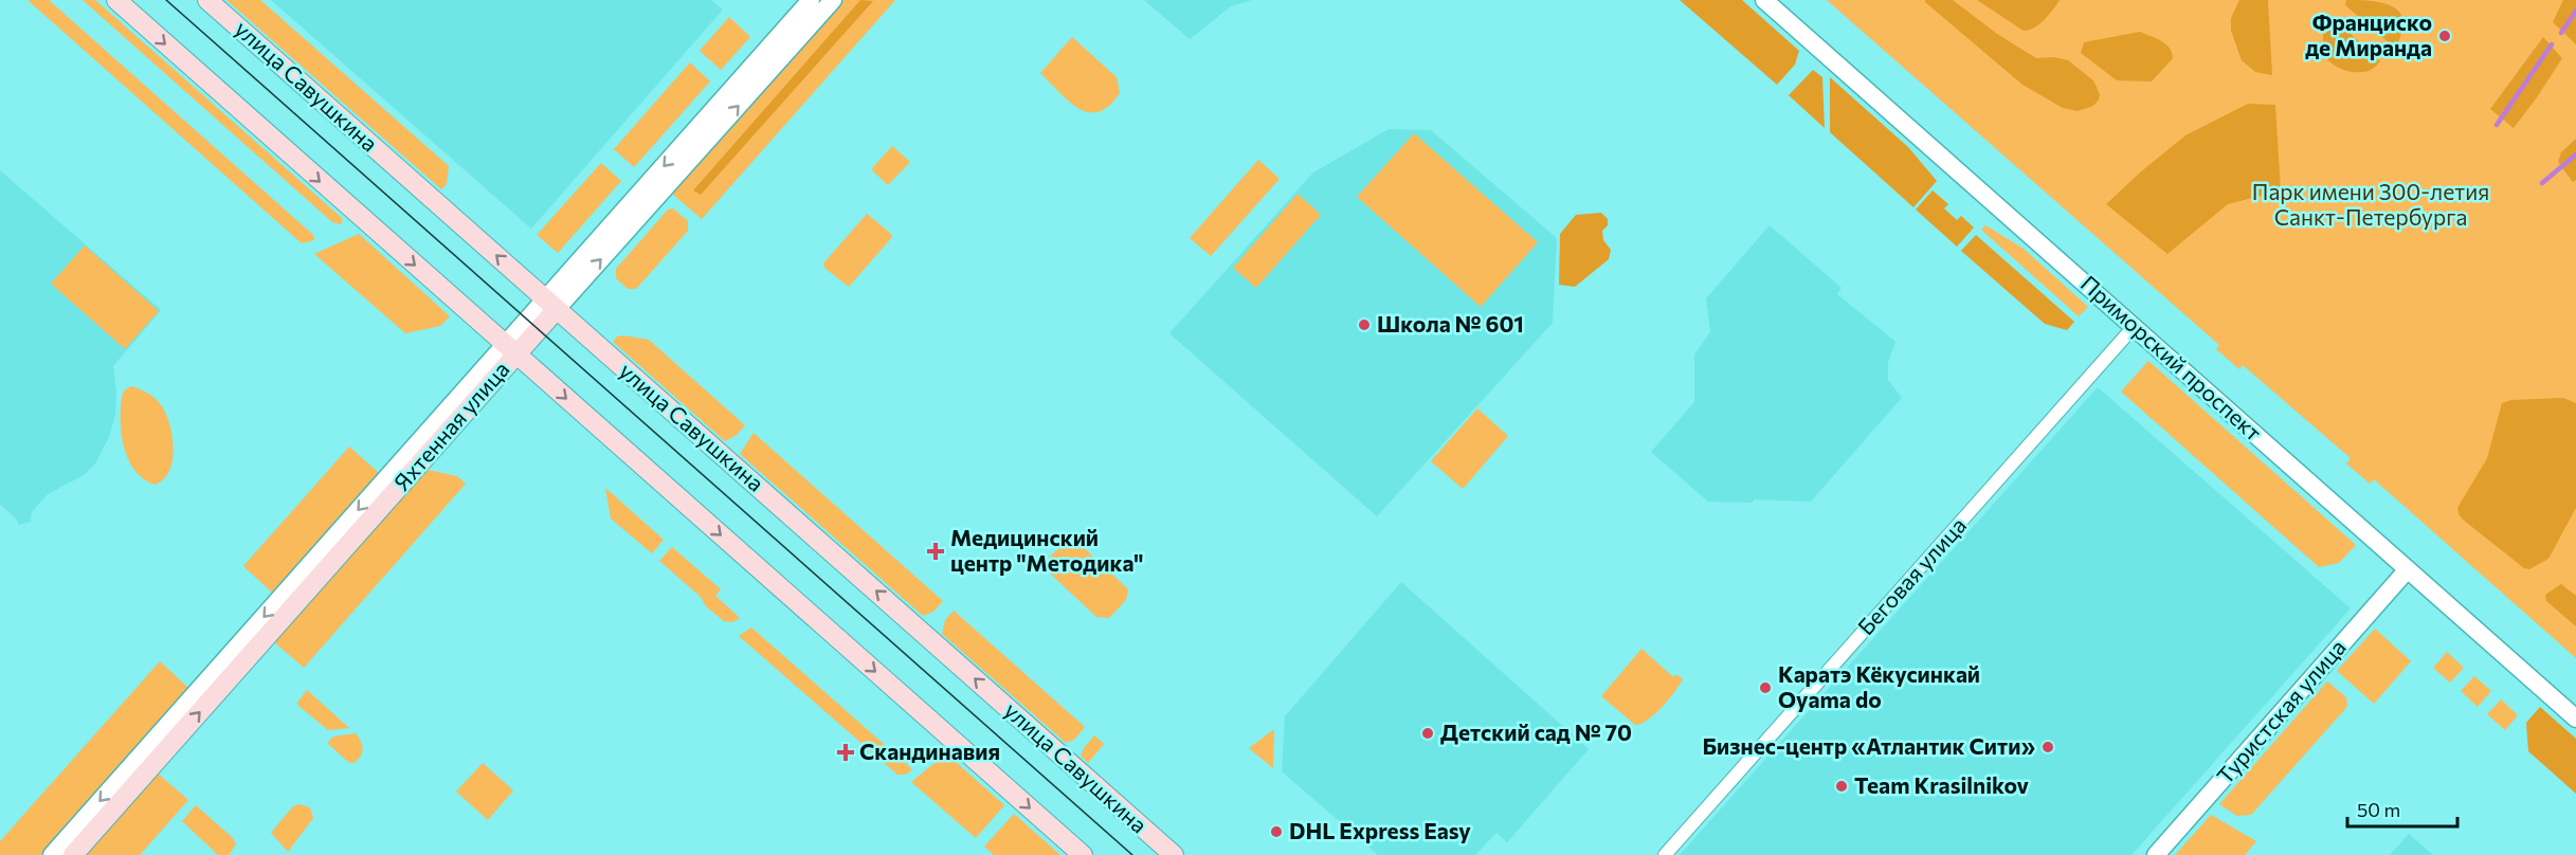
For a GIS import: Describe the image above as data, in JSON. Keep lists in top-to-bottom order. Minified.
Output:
{"streets":{"main road":["улица Савушкина","Яхтенная улица"],"street":["Приморский проспект","Беговая улица","Туристская улица"]},"crossings":[["улица Савушкина","Яхтенная улица"],["Приморский проспект","Беговая улица"],["Приморский проспект","Туристская улица"]],"parks":["Парк имени 300-летия Санкт-Петербурга"],"places":{"other":["Франциско де Миранда","Школа № 601","Каратэ Кёкусинкай Oyama do","Детский сад № 70","Бизнес-центр «Атлантик Сити»","Team Krasilnikov","DHL Express Easy"],"health":["Медицинский центр \"Методика\"","Скандинавия"]},"scale_bar":"50 m"}
